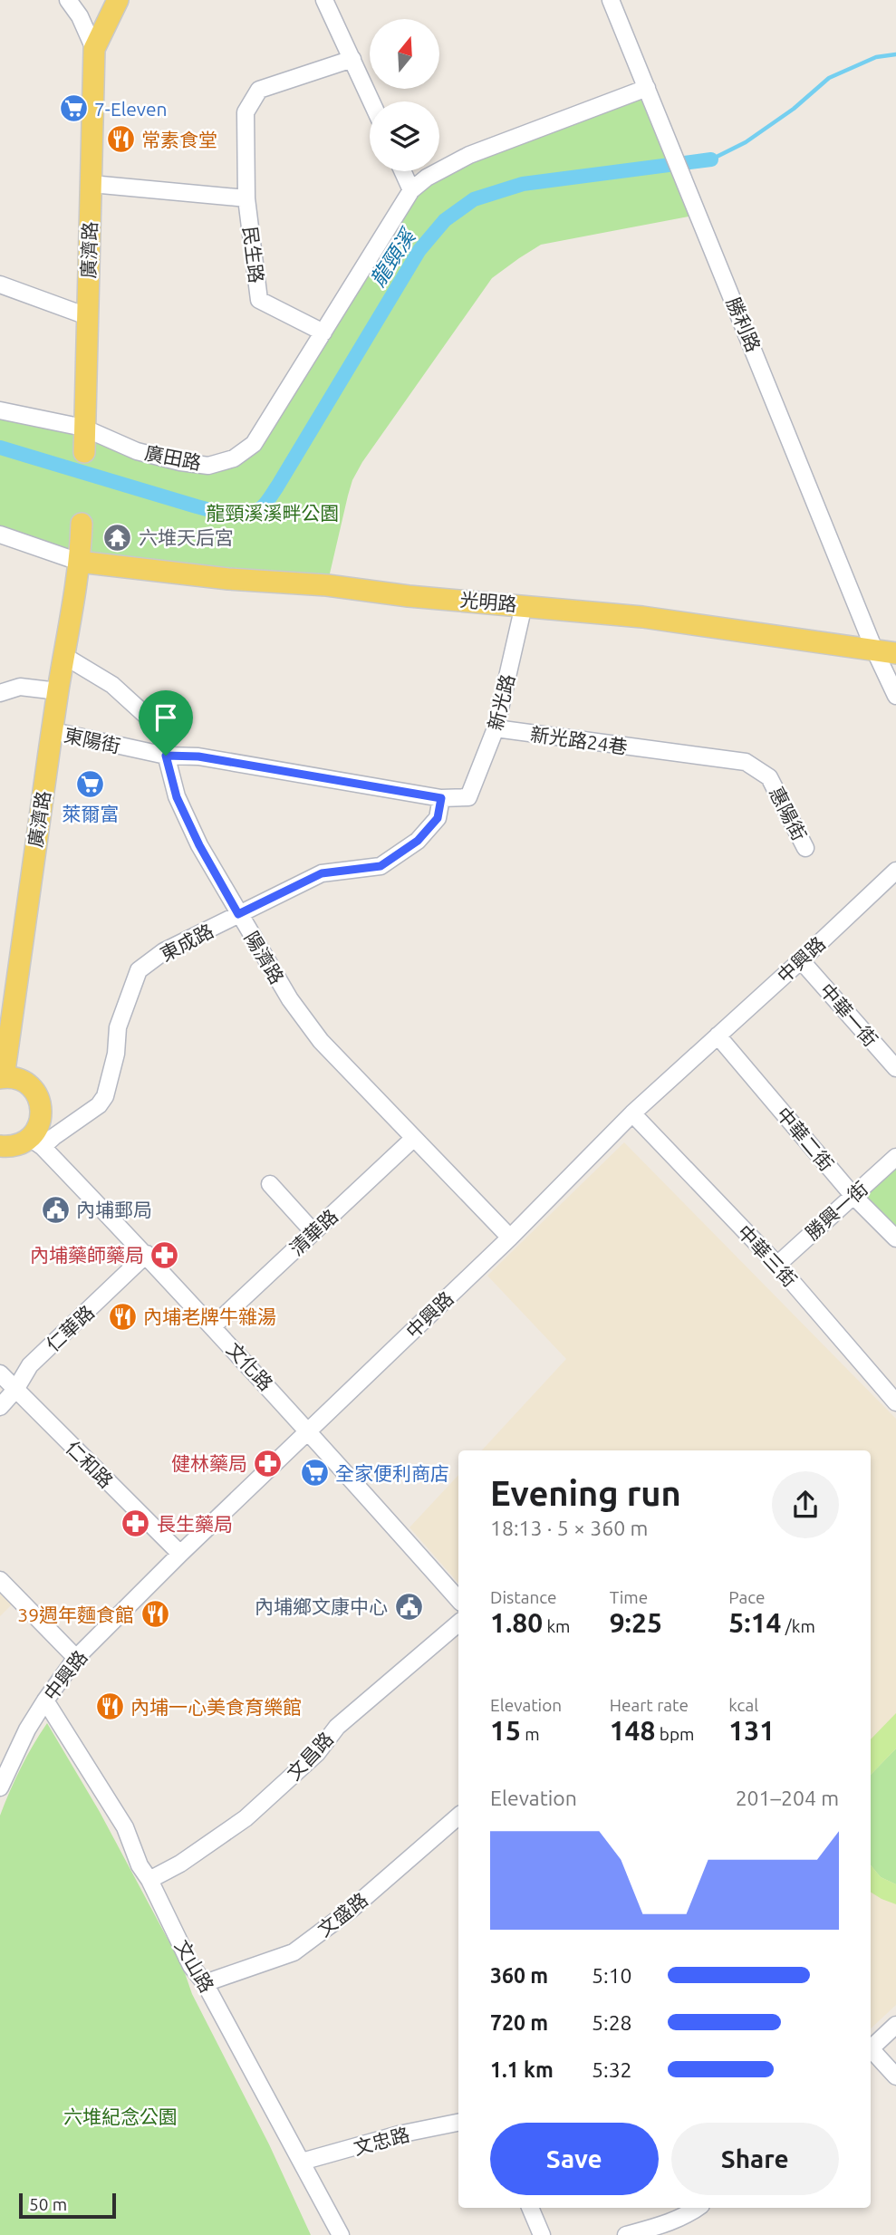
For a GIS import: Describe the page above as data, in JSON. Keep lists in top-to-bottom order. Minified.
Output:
{"streets":{"main road":["廣濟路","光明路"],"street":["民生路","勝利路","廣田路","新光路","東陽街","新光路24巷","惠陽街","東成路","陽濟路","中興路","中華一街","中華二街","勝興一街","清華路","中華三街","仁華路","文化路","仁和路","文昌路","文盛路","文山路","文忠路"]},"crossings":[["廣濟路","民生路"],["廣濟路","廣田路"],["廣濟路","光明路"],["廣濟路","東陽街"],["廣濟路","陽濟路"],["民生路","廣田路"],["勝利路","光明路"],["光明路","新光路"],["新光路","東陽街"],["新光路","新光路24巷"],["東陽街","東成路"],["東陽街","陽濟路"],["新光路24巷","惠陽街"],["東成路","陽濟路"],["東成路","文化路"],["陽濟路","中興路"],["陽濟路","清華路"],["中興路","中華一街"],["中興路","中華二街"],["中興路","中華三街"],["中興路","文化路"],["中興路","仁和路"],["中興路","文山路"],["中華二街","勝興一街"],["勝興一街","中華三街"],["清華路","文化路"],["仁華路","文化路"],["仁華路","仁和路"],["文昌路","文山路"],["文盛路","文山路"],["文山路","文忠路"]],"water":["龍頸溪"],"parks":["龍頸溪溪畔公園","六堆紀念公園"],"places":{"supermarket":["7-Eleven","萊爾富","全家便利商店"],"restaurant":["常素食堂","內埔老牌牛雜湯","39週年麵食館","內埔一心美食育樂館"],"temple":["六堆天后宮"],"public building":["內埔郵局","內埔鄉文康中心"],"pharmacy":["內埔藥師藥局","健林藥局","長生藥局"]},"scale_bar":"50 m","north":"top","page":{"heading":["Evening run","18:13 · 5 × 360 m"],"stats":[["Distance","1.80 km"],["Time","9:25"],["Pace","5:14 /km"],["Elevation","15 m"],["Heart rate","148 bpm"],["kcal","131"]],"chart":["Elevation","201–204 m"],"list":[{"name":"360 m","note":"5:10"},{"name":"720 m","note":"5:28"},{"name":"1.1 km","note":"5:32"}],"buttons":["Save","Share"],"scale":"50 m"}}
